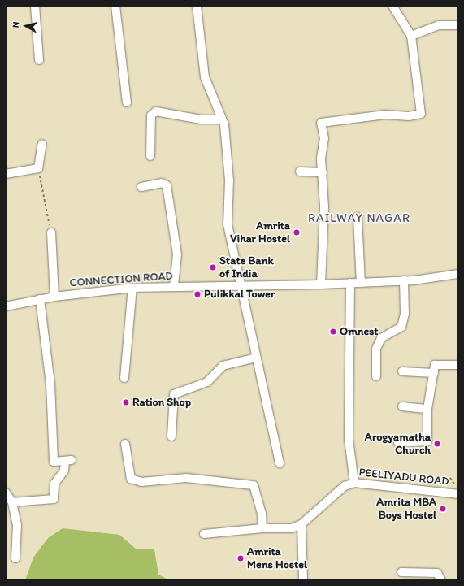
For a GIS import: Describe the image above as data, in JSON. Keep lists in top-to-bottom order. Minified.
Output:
{"streets":{"street":["CONNECTION ROAD","PEELIYADU ROAD"]},"districts":["RAILWAY NAGAR"],"places":["Amrita Vihar Hostel","State Bank of India","Pulikkal Tower","Omnest","Ration Shop","Arogyamatha Church","Amrita MBA Boys Hostel","Amrita Mens Hostel"],"north":"left"}
